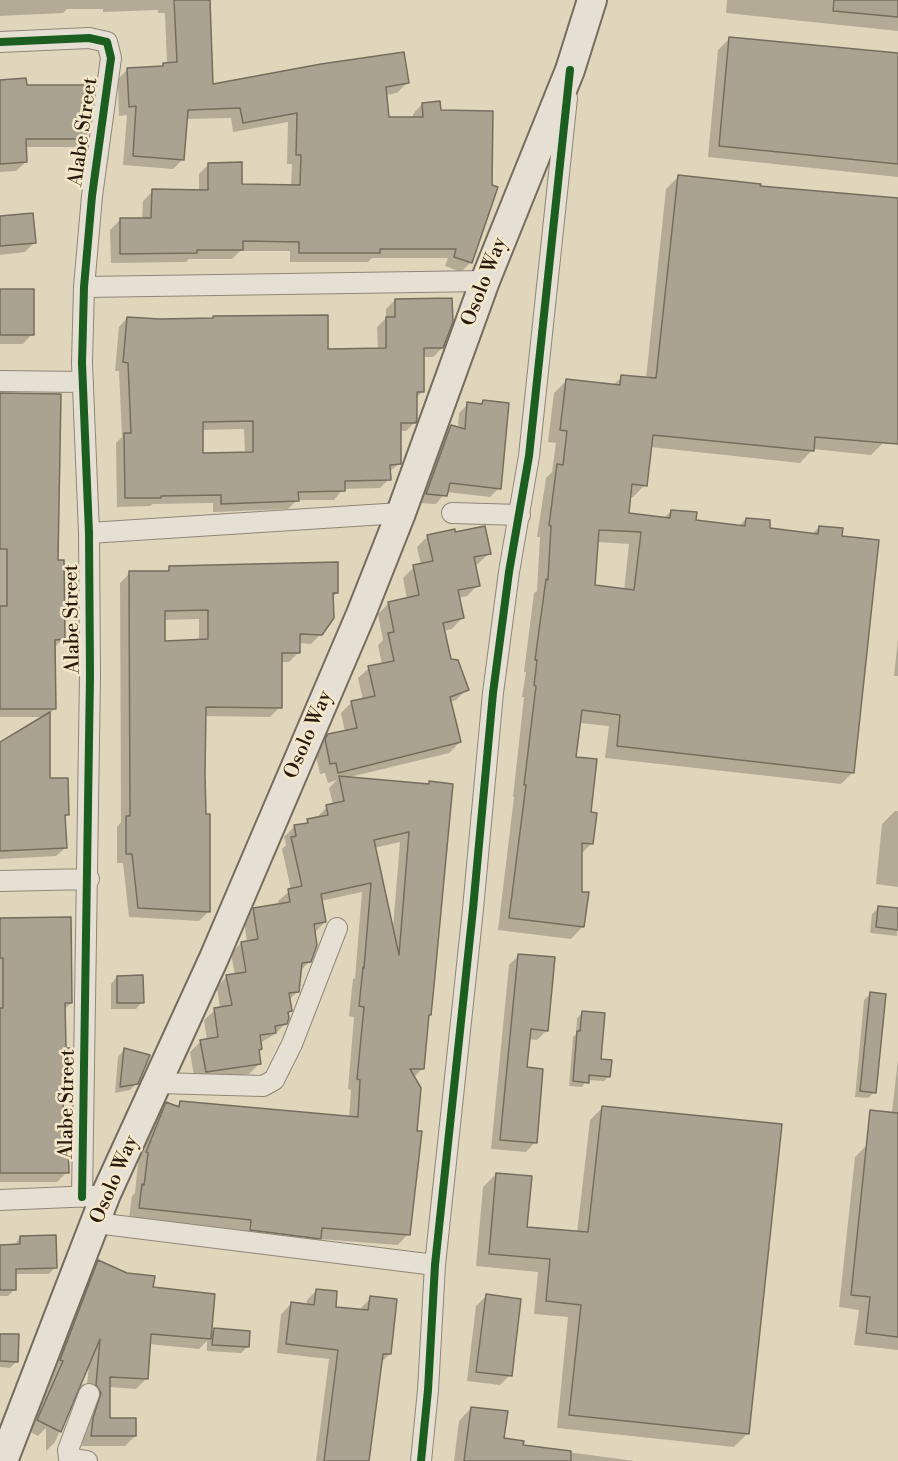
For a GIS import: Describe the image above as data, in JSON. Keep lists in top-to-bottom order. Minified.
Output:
{"streets":{"main road":["Osolo Way"],"street":["Alabe Street"]},"crossings":[["Alabe Street","Osolo Way"]]}
